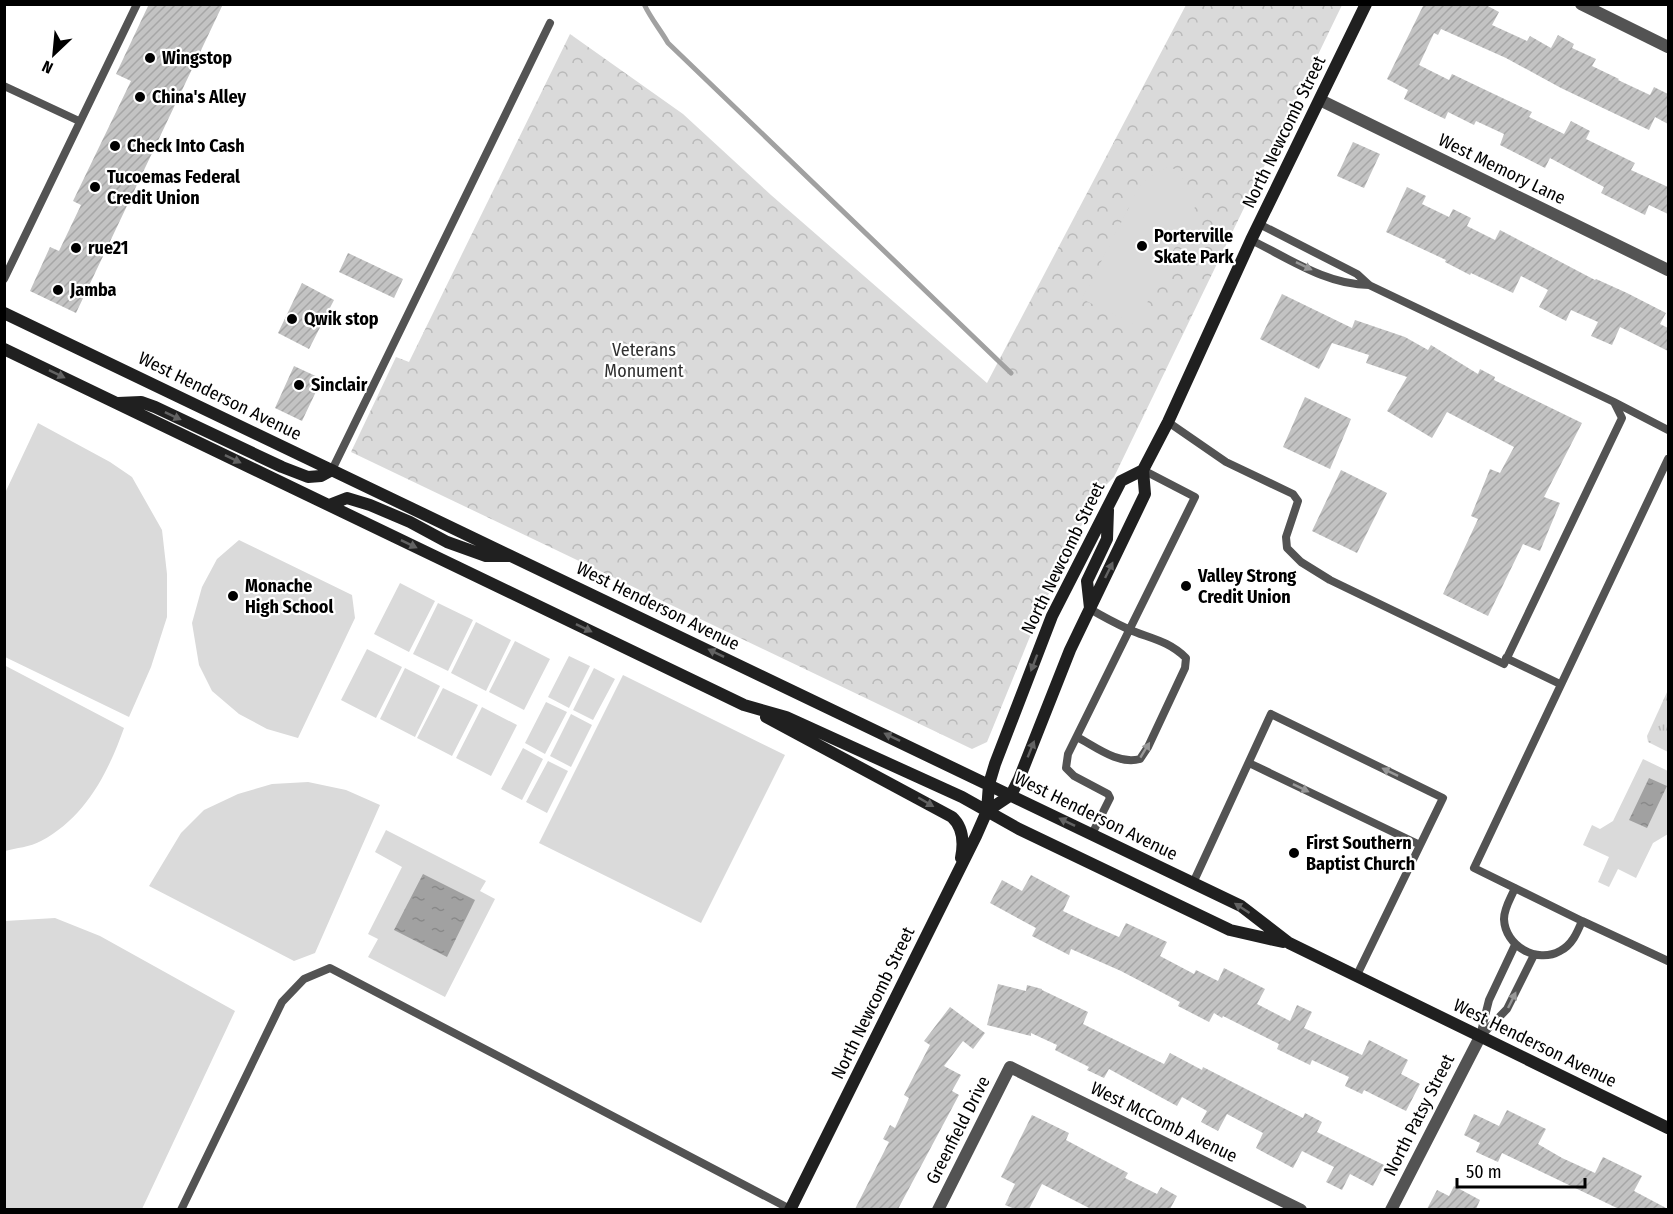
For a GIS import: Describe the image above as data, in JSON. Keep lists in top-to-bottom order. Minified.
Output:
{"streets":{"main road":["North Newcomb Street","West Henderson Avenue"],"street":["West Memory Lane","North Patsy Street","West McComb Avenue","Greenfield Drive"]},"crossings":[["North Newcomb Street","West Memory Lane"],["North Newcomb Street","West Henderson Avenue"],["West Henderson Avenue","North Patsy Street"],["West McComb Avenue","Greenfield Drive"]],"parks":["Veterans Monument"],"places":["Wingstop","China's Alley","Check Into Cash","Tucoemas Federal Credit Union","Porterville Skate Park","rue21","Jamba","Qwik stop","Sinclair","Valley Strong Credit Union","Monache High School","First Southern Baptist Church"],"scale_bar":"50 m","north":"bottom left"}
